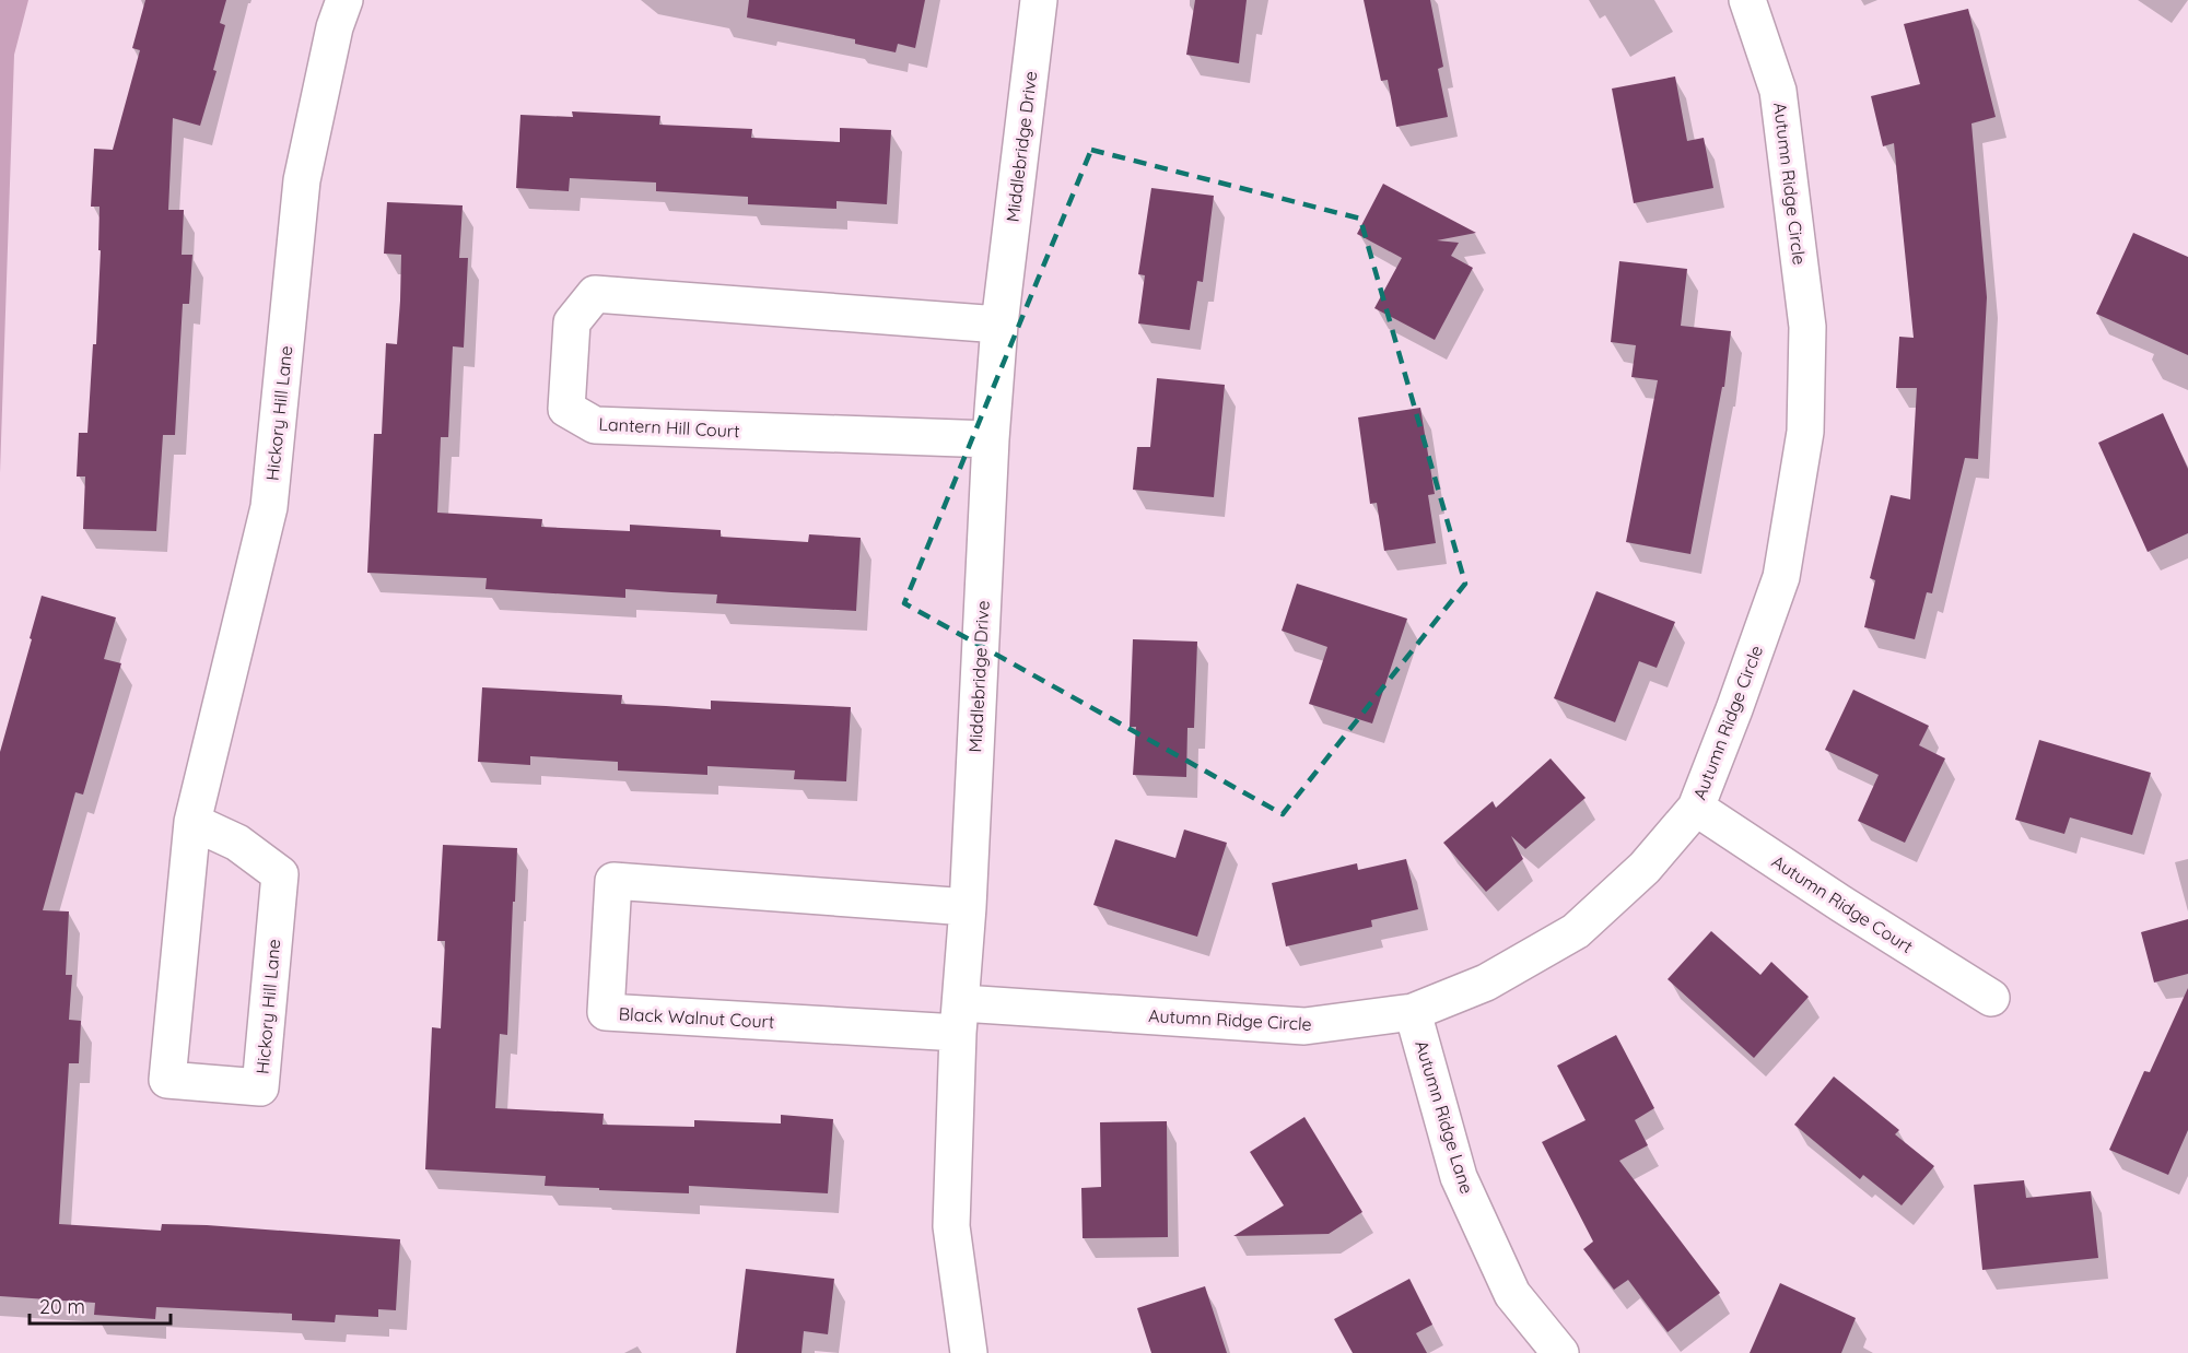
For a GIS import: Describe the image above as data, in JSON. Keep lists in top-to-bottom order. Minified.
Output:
{"streets":{"street":["Middlebridge Drive","Autumn Ridge Circle","Hickory Hill Lane","Lantern Hill Court","Autumn Ridge Court","Black Walnut Court","Autumn Ridge Lane"]},"crossings":[["Middlebridge Drive","Autumn Ridge Circle"],["Middlebridge Drive","Lantern Hill Court"],["Middlebridge Drive","Black Walnut Court"],["Autumn Ridge Circle","Autumn Ridge Court"],["Autumn Ridge Circle","Black Walnut Court"],["Autumn Ridge Circle","Autumn Ridge Lane"]],"scale_bar":"20 m"}
